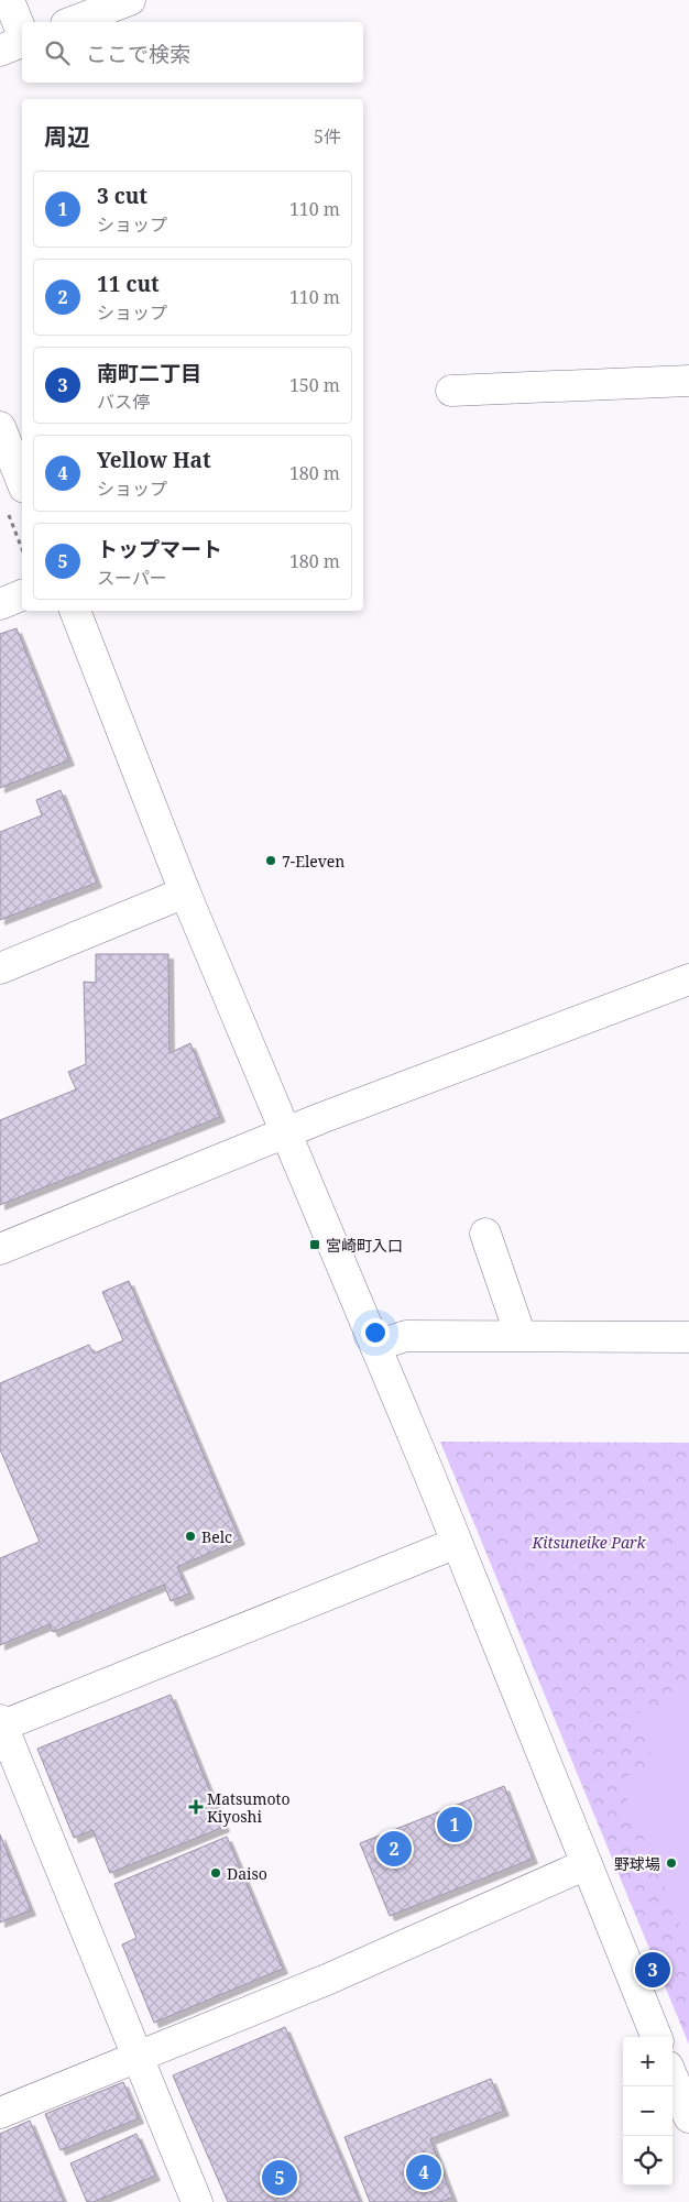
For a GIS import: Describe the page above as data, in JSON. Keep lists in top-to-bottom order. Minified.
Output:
{"parks":["Kitsuneike Park"],"places":{"other":["7-Eleven","Belc","野球場","Daiso"],"transit":["宮崎町入口"],"health":["Matsumoto Kiyoshi"]},"page":{"search":"ここで検索","heading":["周辺","5件"],"list":[{"mark":"1","name":"3 cut","note":"ショップ","value":"110 m"},{"mark":"2","name":"11 cut","note":"ショップ","value":"110 m"},{"mark":"3","name":"南町二丁目","note":"バス停","value":"150 m"},{"mark":"4","name":"Yellow Hat","note":"ショップ","value":"180 m"},{"mark":"5","name":"トップマート","note":"スーパー","value":"180 m"}],"pins":["1","2","3","4","5"],"map_buttons":["+","−"]}}
